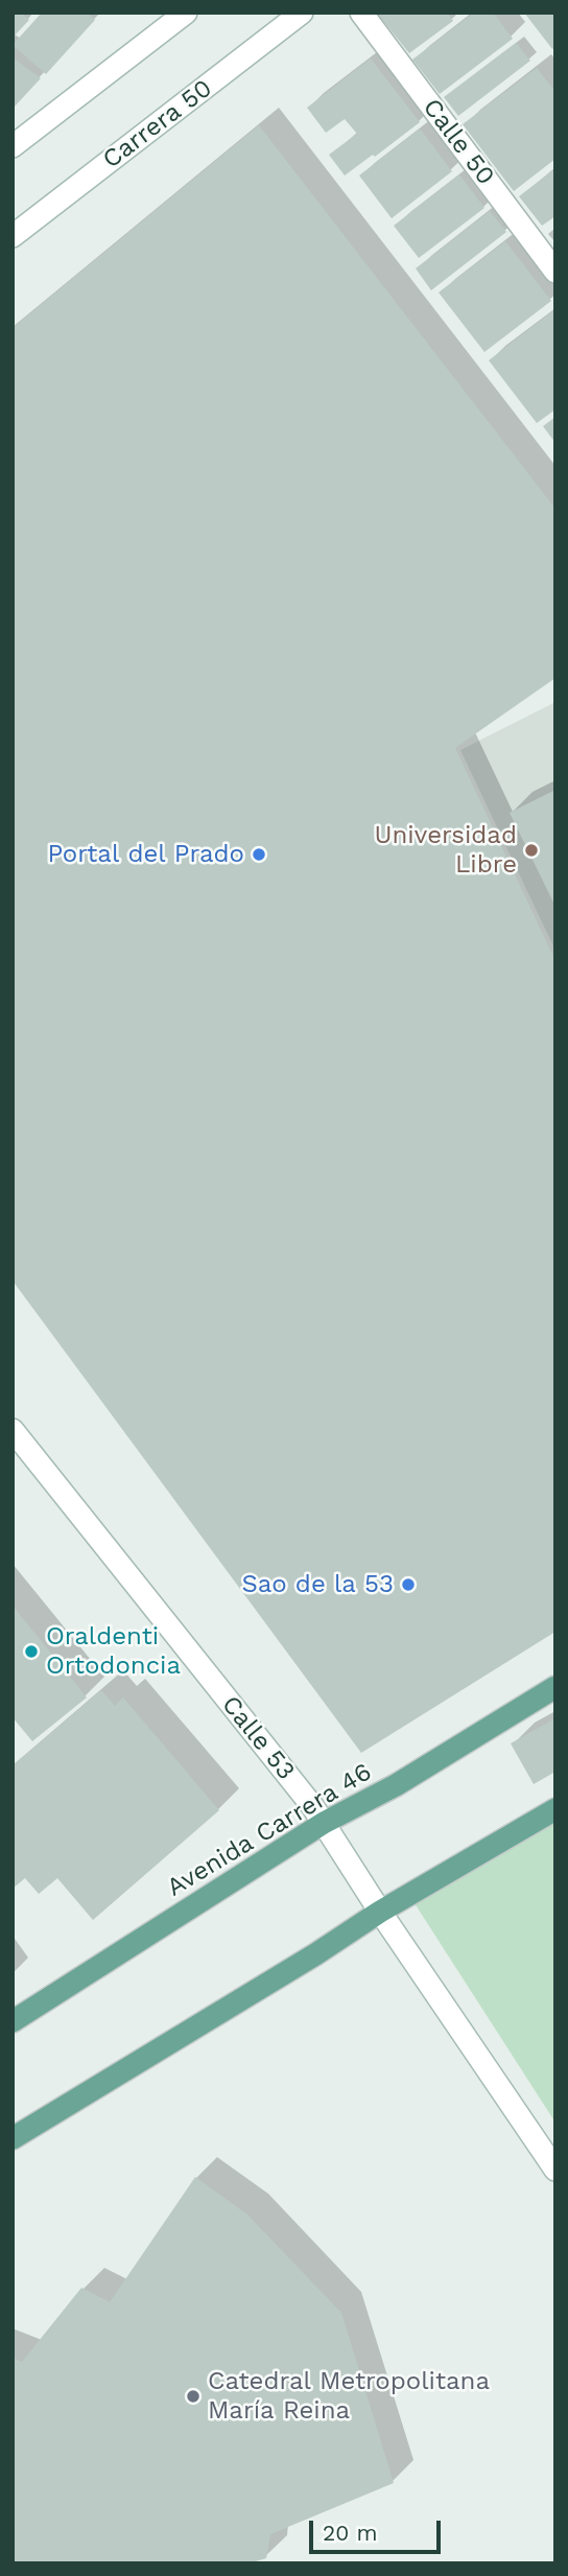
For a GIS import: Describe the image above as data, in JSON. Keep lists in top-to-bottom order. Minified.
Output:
{"streets":{"main road":["Avenida Carrera 46"],"street":["Carrera 50","Calle 50","Calle 53"]},"crossings":[["Calle 53","Avenida Carrera 46"]],"places":["Universidad Libre","Portal del Prado","Sao de la 53","Oraldenti Ortodoncia","Catedral Metropolitana María Reina"],"scale_bar":"20 m"}
